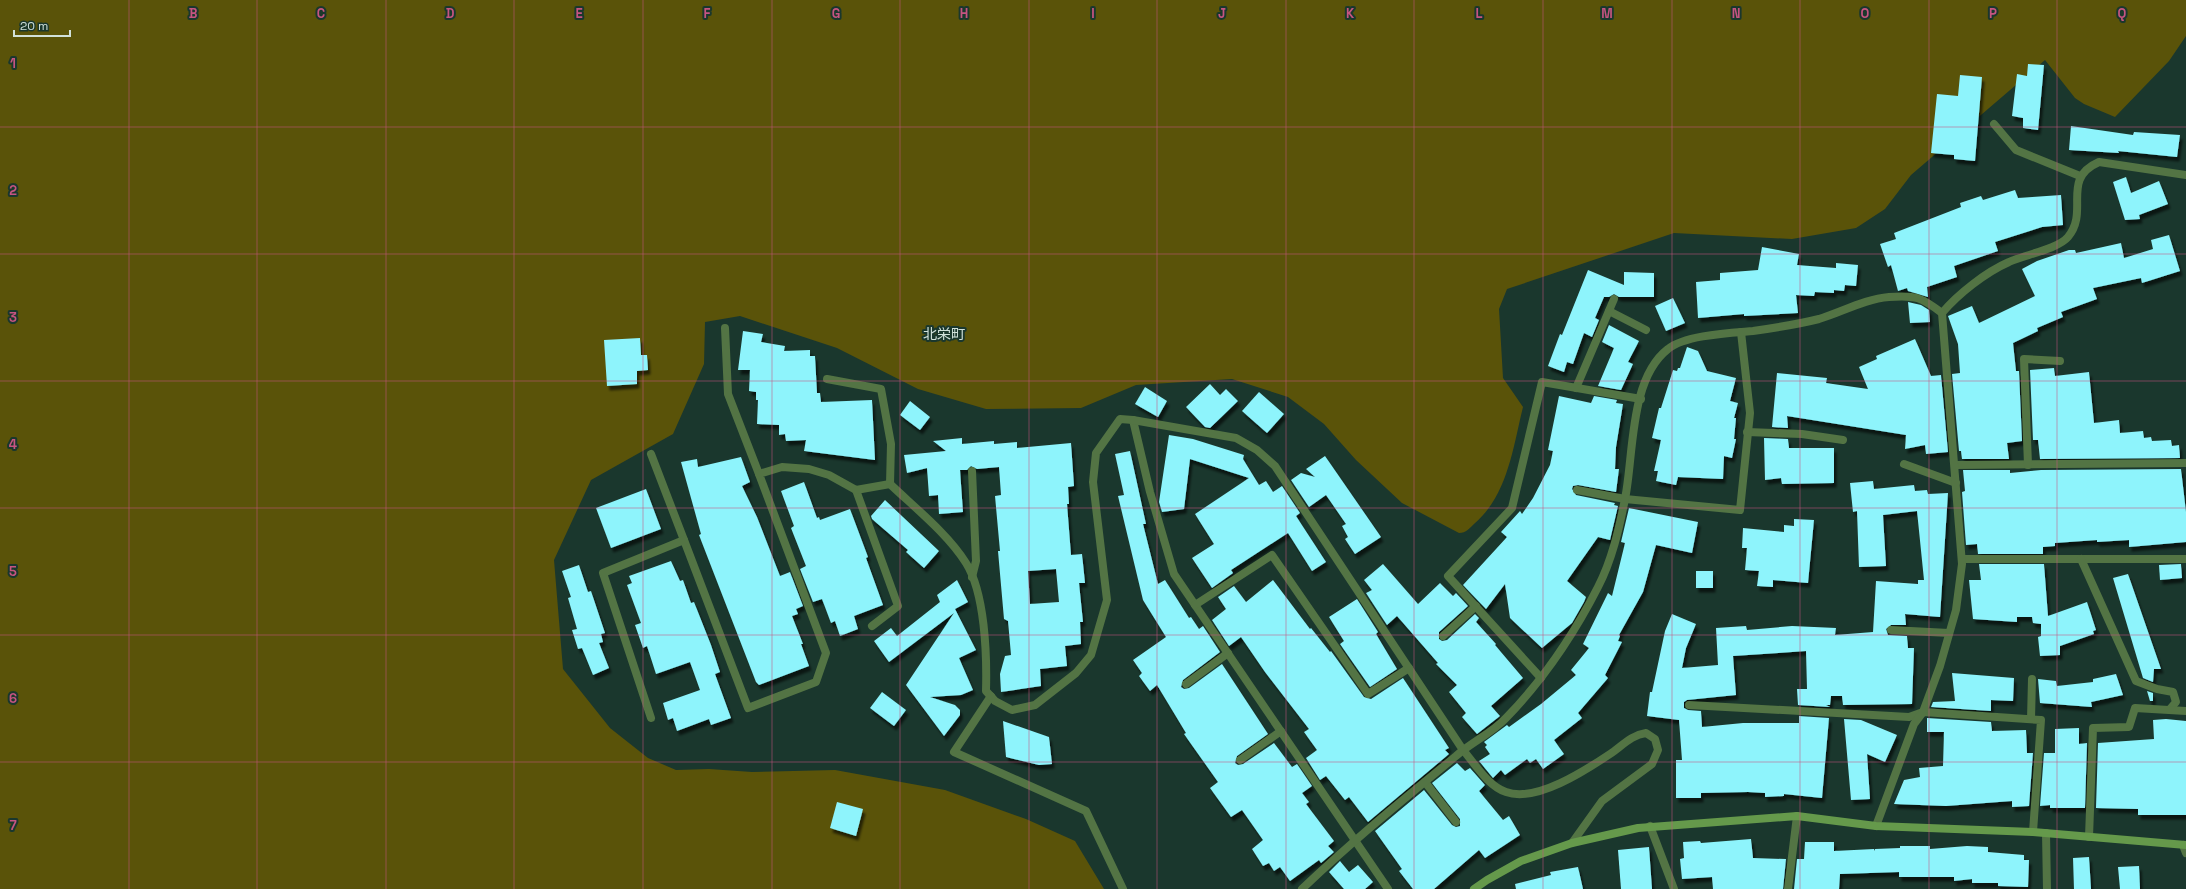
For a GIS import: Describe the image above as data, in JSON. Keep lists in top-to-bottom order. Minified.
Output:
{"districts":["北栄町"],"scale_bar":"20 m","grid":{"columns":["B","C","D","E","F","G","H","I","J","K","L","M","N","O","P","Q"],"rows":["1","2","3","4","5","6","7"]}}
